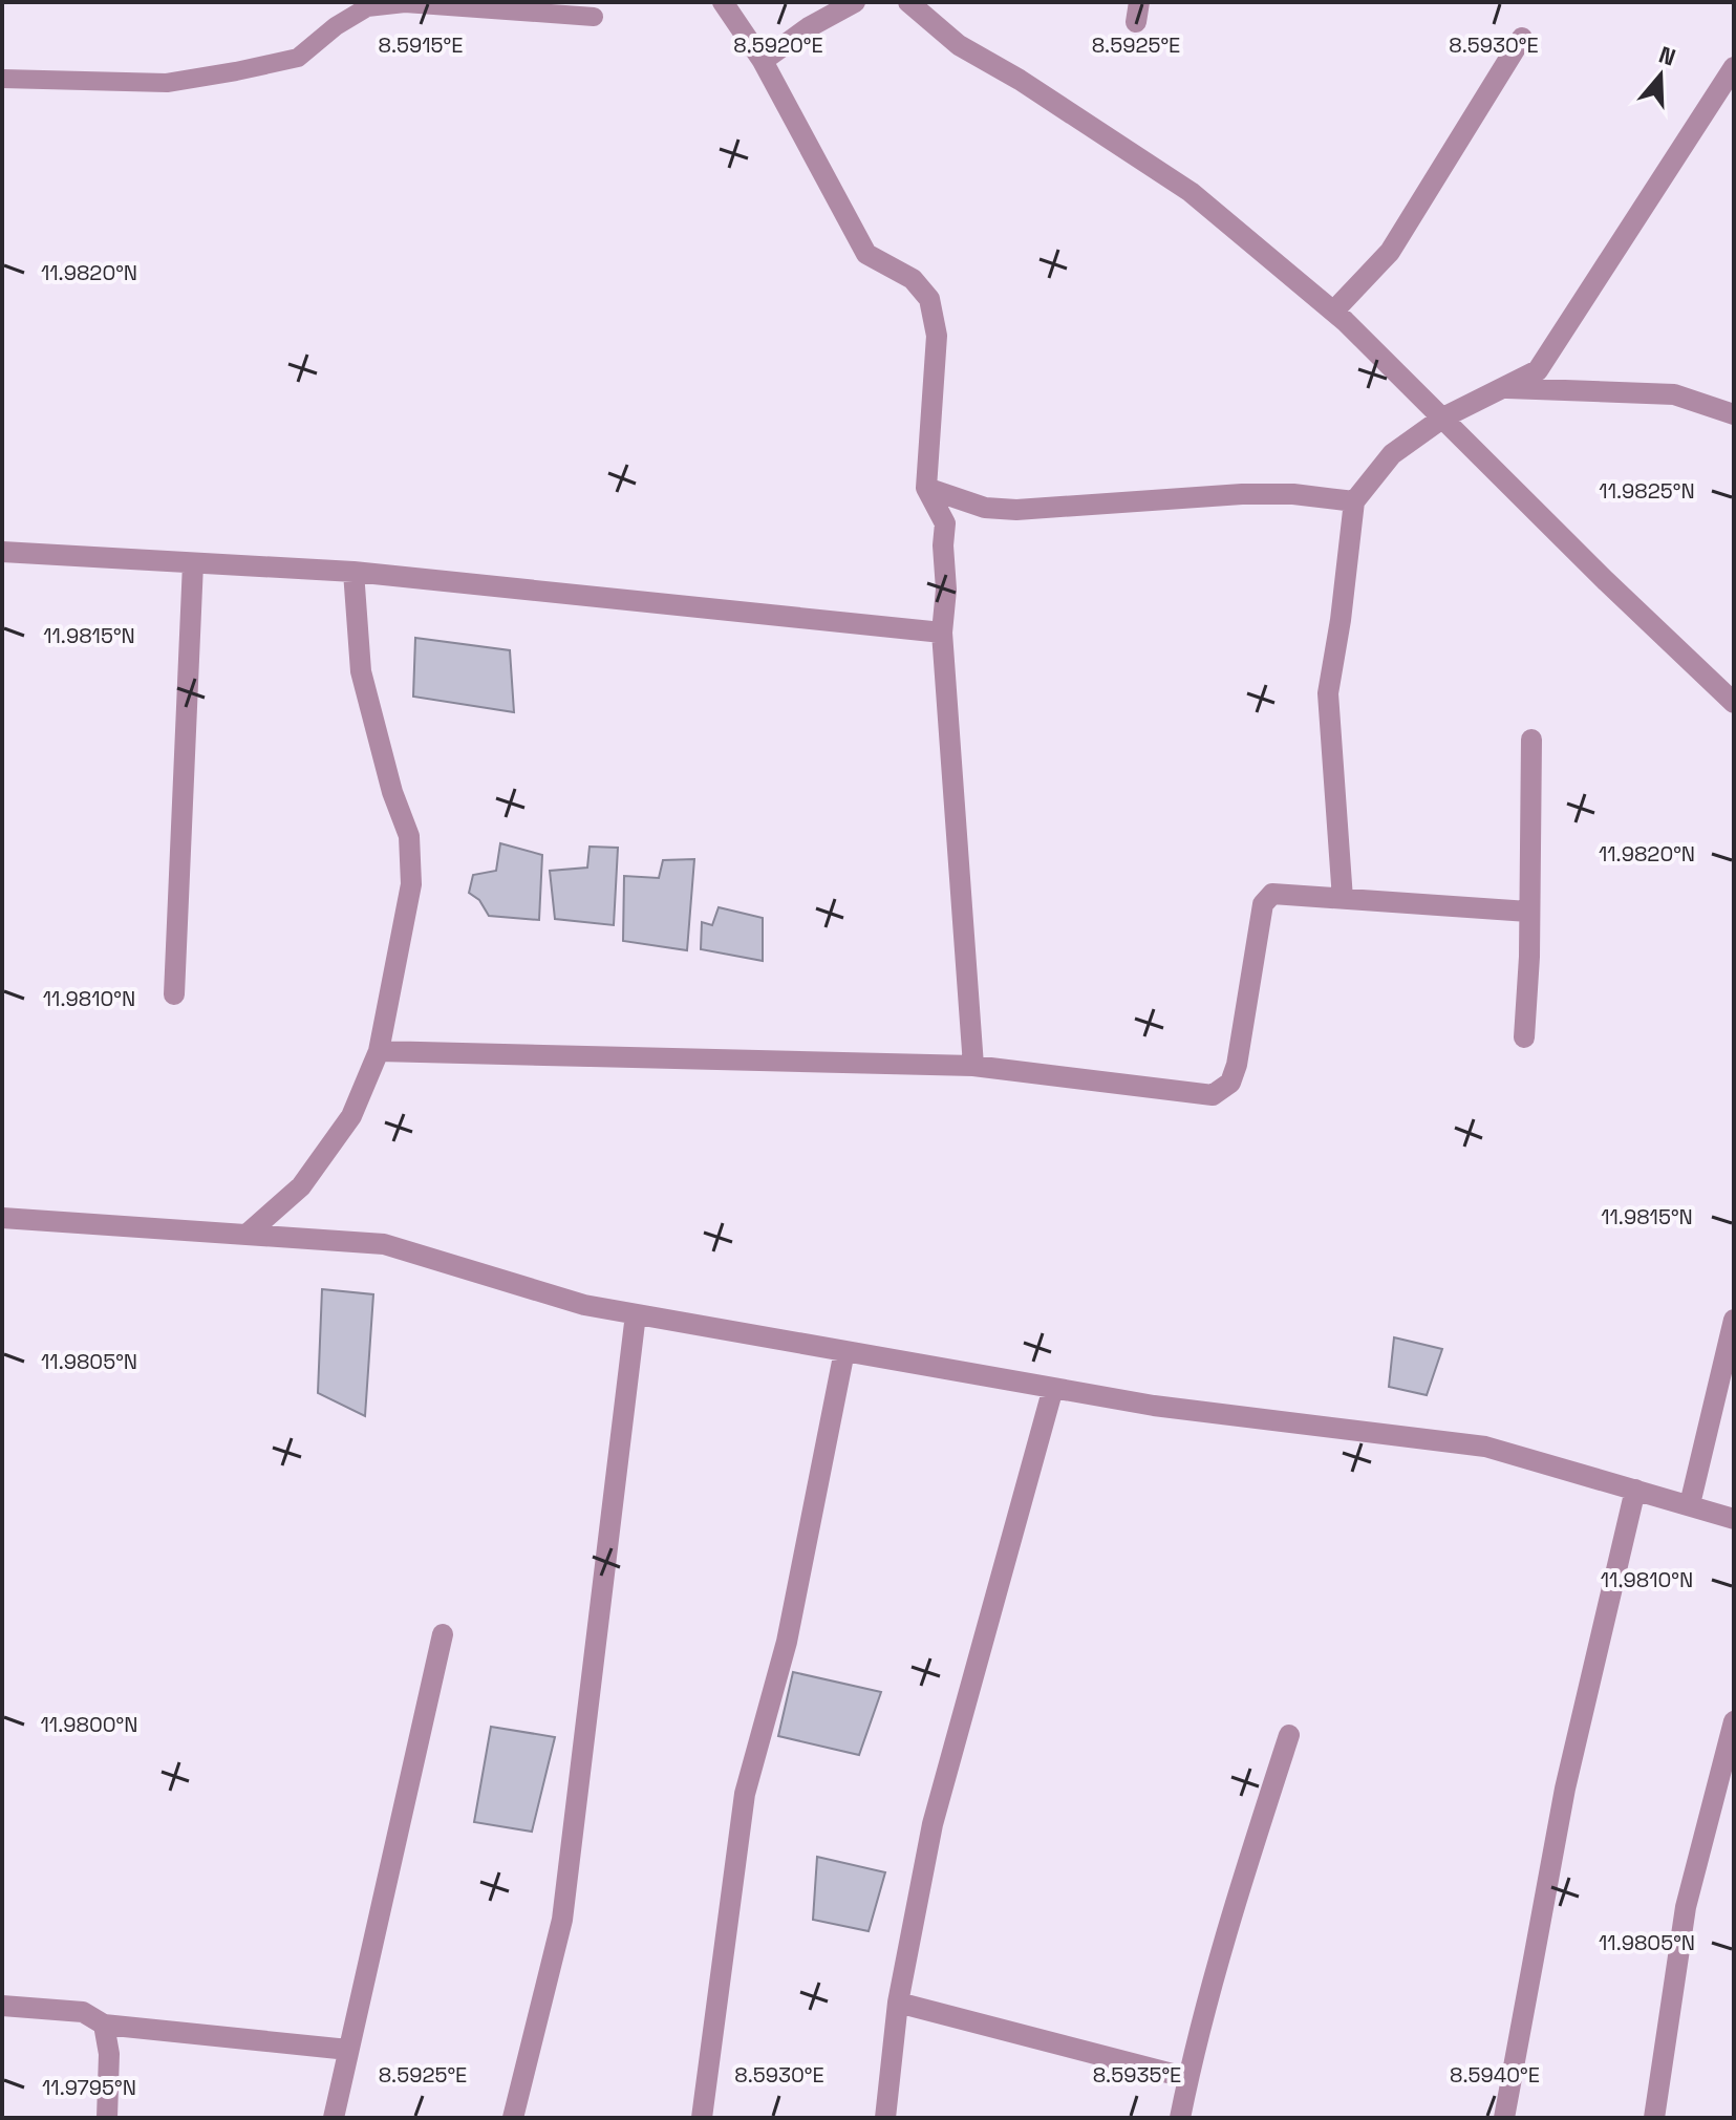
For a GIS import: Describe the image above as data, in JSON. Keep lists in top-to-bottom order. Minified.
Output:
{"north":"top","coordinates":["8.5920°E","8.5925°E","8.5930°E","8.5915°E","11.9820°N","11.9825°N","11.9815°N","11.9810°N","11.9805°N","11.9800°N","8.5935°E","8.5940°E","11.9795°N"]}
